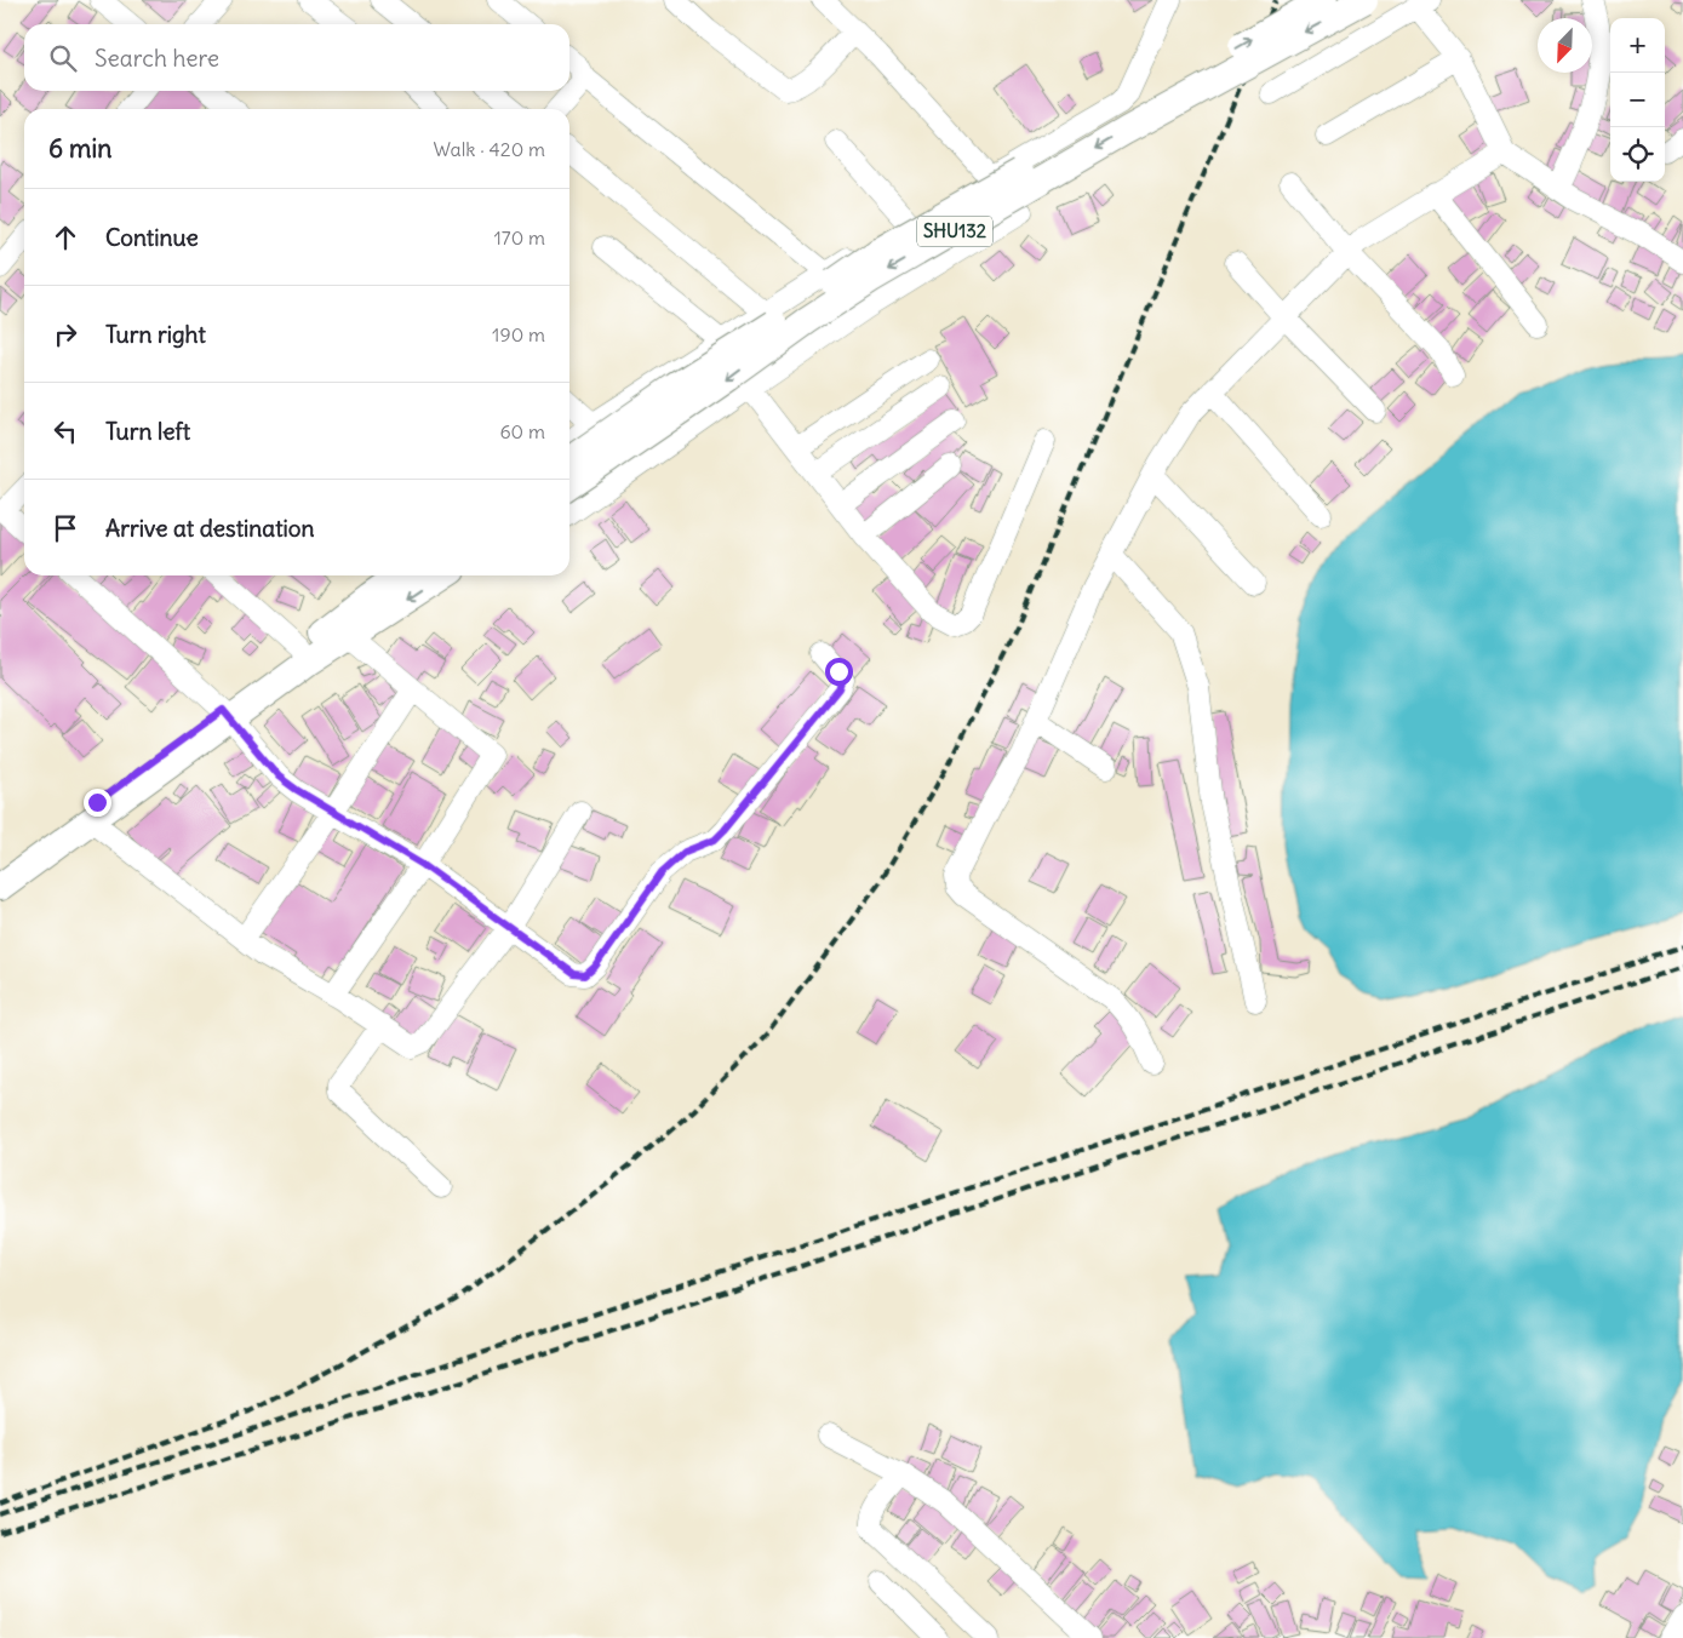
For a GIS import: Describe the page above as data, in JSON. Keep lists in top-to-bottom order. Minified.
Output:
{"streets":{"main road":["SHU132"]},"north":"bottom left","page":{"map_buttons":["+","−"],"search":"Search here","heading":["6 min","Walk · 420 m"],"list":[["Continue","170 m"],["Turn right","190 m"],["Turn left","60 m"],"Arrive at destination"]}}
